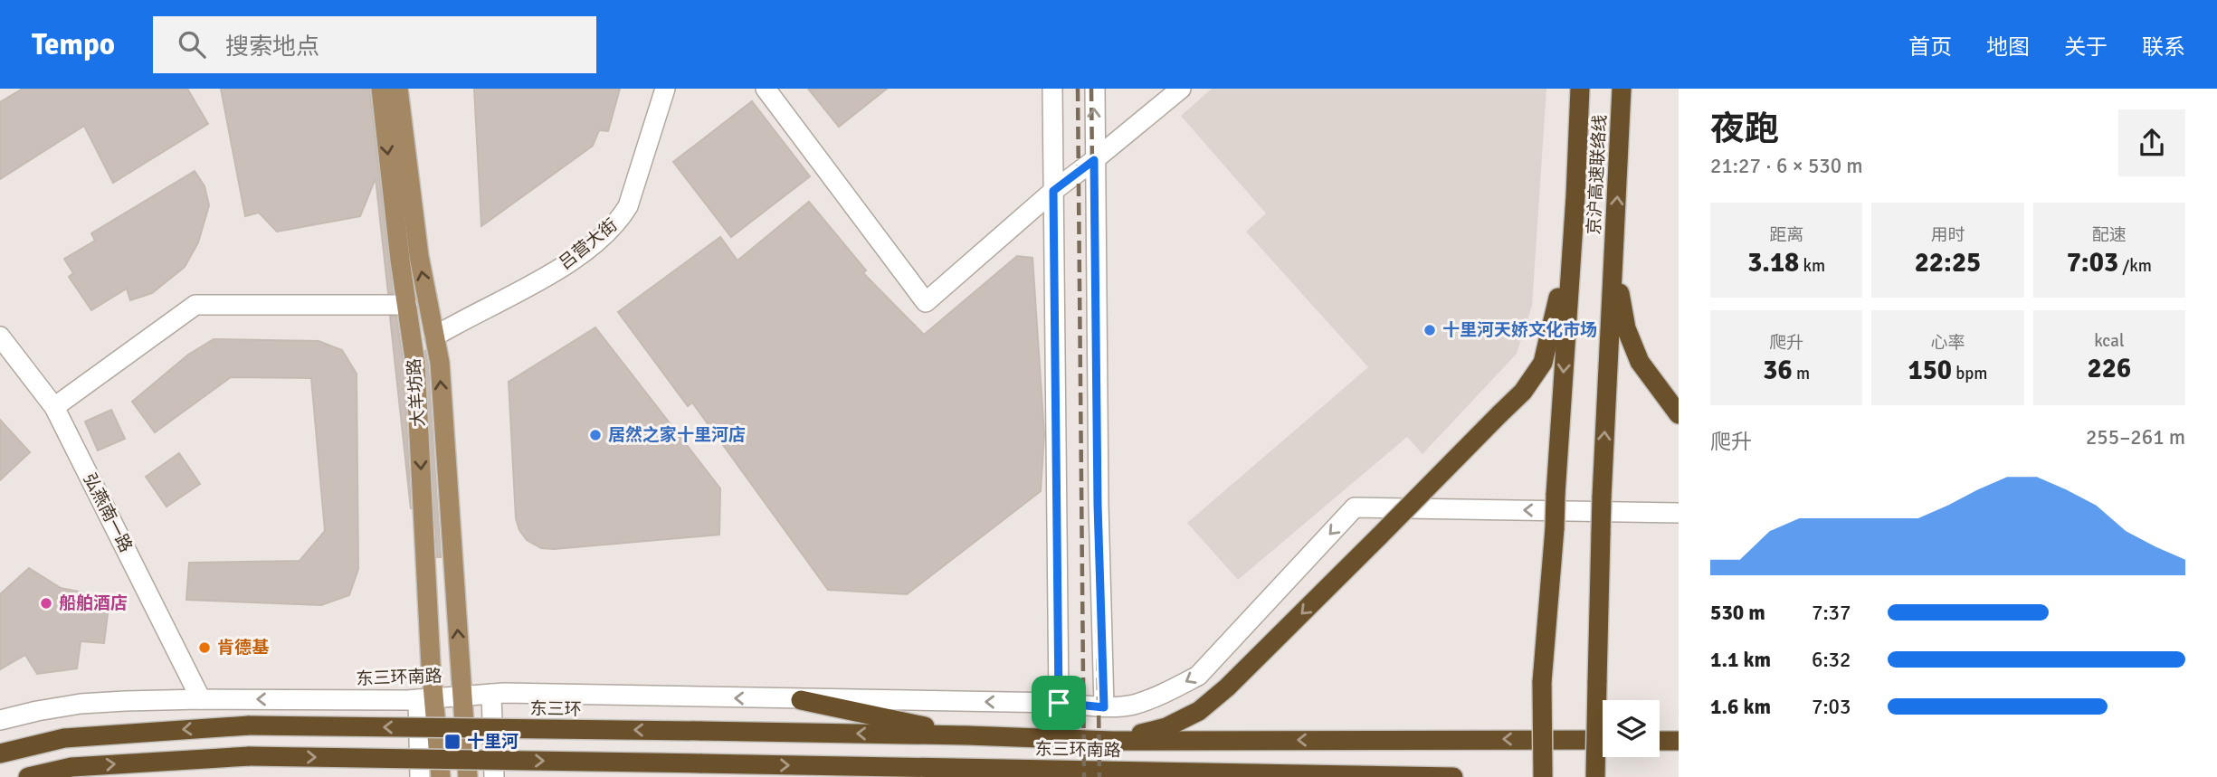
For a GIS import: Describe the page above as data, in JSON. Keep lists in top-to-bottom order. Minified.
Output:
{"streets":{"highway":["京沪高速联络线","东三环南路","东三环"],"main road":["大羊坊路"],"street":["吕营大街","弘燕南一路"]},"crossings":[["吕营大街","大羊坊路"],["大羊坊路","东三环南路"],["弘燕南一路","东三环南路"],["东三环南路","东三环"]],"one_way":["东三环"],"places":{"other":["十里河天娇文化市场","居然之家十里河店","船舶酒店","肯德基"],"transit":["十里河"]},"page":{"header":"Tempo","search":"搜索地点","nav":["首页","地图","关于","联系"],"heading":["夜跑","21:27 · 6 × 530 m"],"stats":[["距离","3.18 km"],["用时","22:25"],["配速","7:03 /km"],["爬升","36 m"],["心率","150 bpm"],["kcal","226"]],"chart":["爬升","255–261 m"],"list":[{"name":"530 m","note":"7:37"},{"name":"1.1 km","note":"6:32"},{"name":"1.6 km","note":"7:03"}]}}
